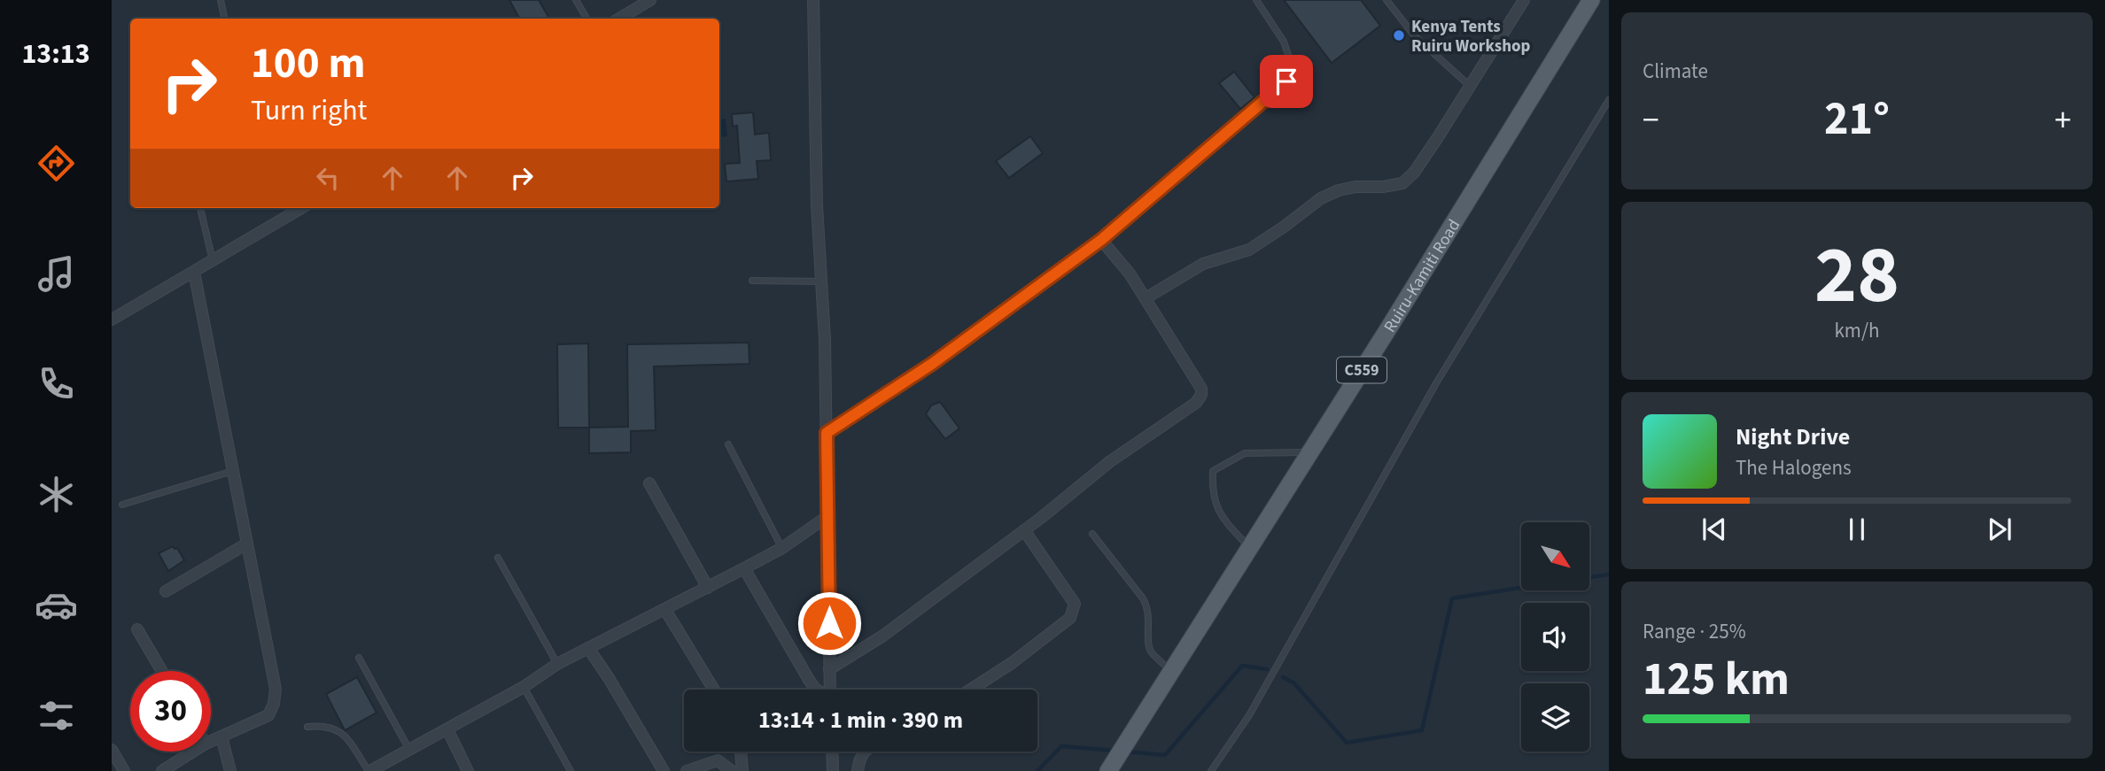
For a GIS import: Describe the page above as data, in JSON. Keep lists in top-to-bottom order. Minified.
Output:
{"streets":{"main road":["Ruiru-Kamiti Road","C559"]},"places":["Kenya Tents Ruiru Workshop"],"north":"bottom right","page":{"tabs":"13:13","tile":["Climate",["28","km/h"],["Range · 25%","125 km"]],"turn":["100 m","Turn right"],"heat":["−","21°","+"],"song":["Night Drive","The Halogens"],"limit":"30","trip":"13:14 · 1 min · 390 m"}}
